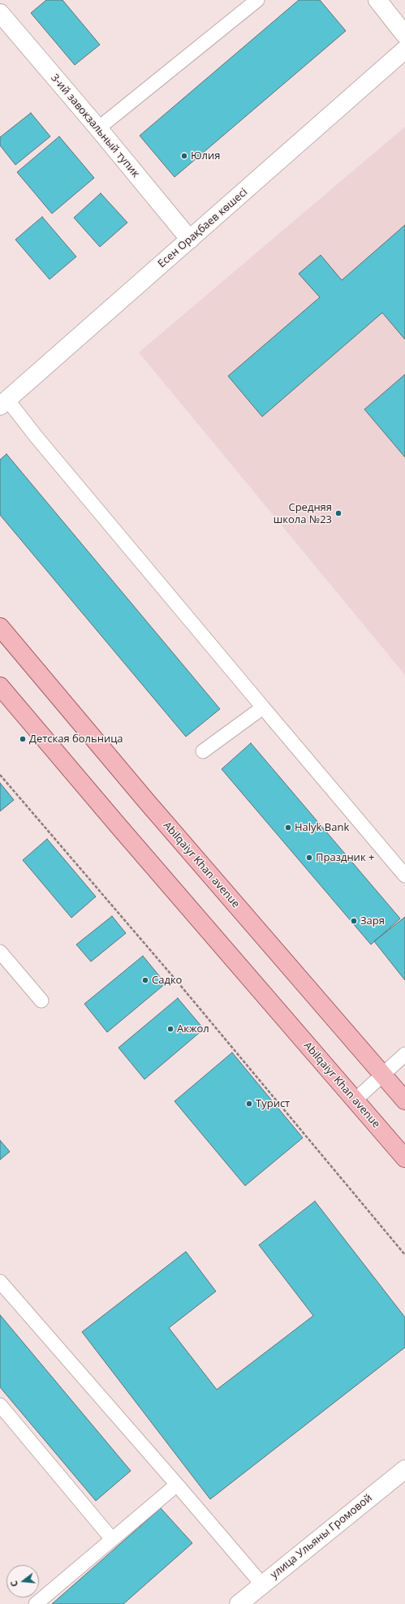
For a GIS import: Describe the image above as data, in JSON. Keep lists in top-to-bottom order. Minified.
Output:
{"streets":{"main road":["Abilqaiyr Khan avenue"],"street":["3-ий завокзальный тупик","Есен Орақбаев көшесі","улица Ульяны Громовой"]},"crossings":[["3-ий завокзальный тупик","Есен Орақбаев көшесі"]],"places":["Юлия","Средняя школа №23","Детская больница","Halyk Bank","Праздник +","Заря","Садко","Акжол","Турист"],"north":"left"}
